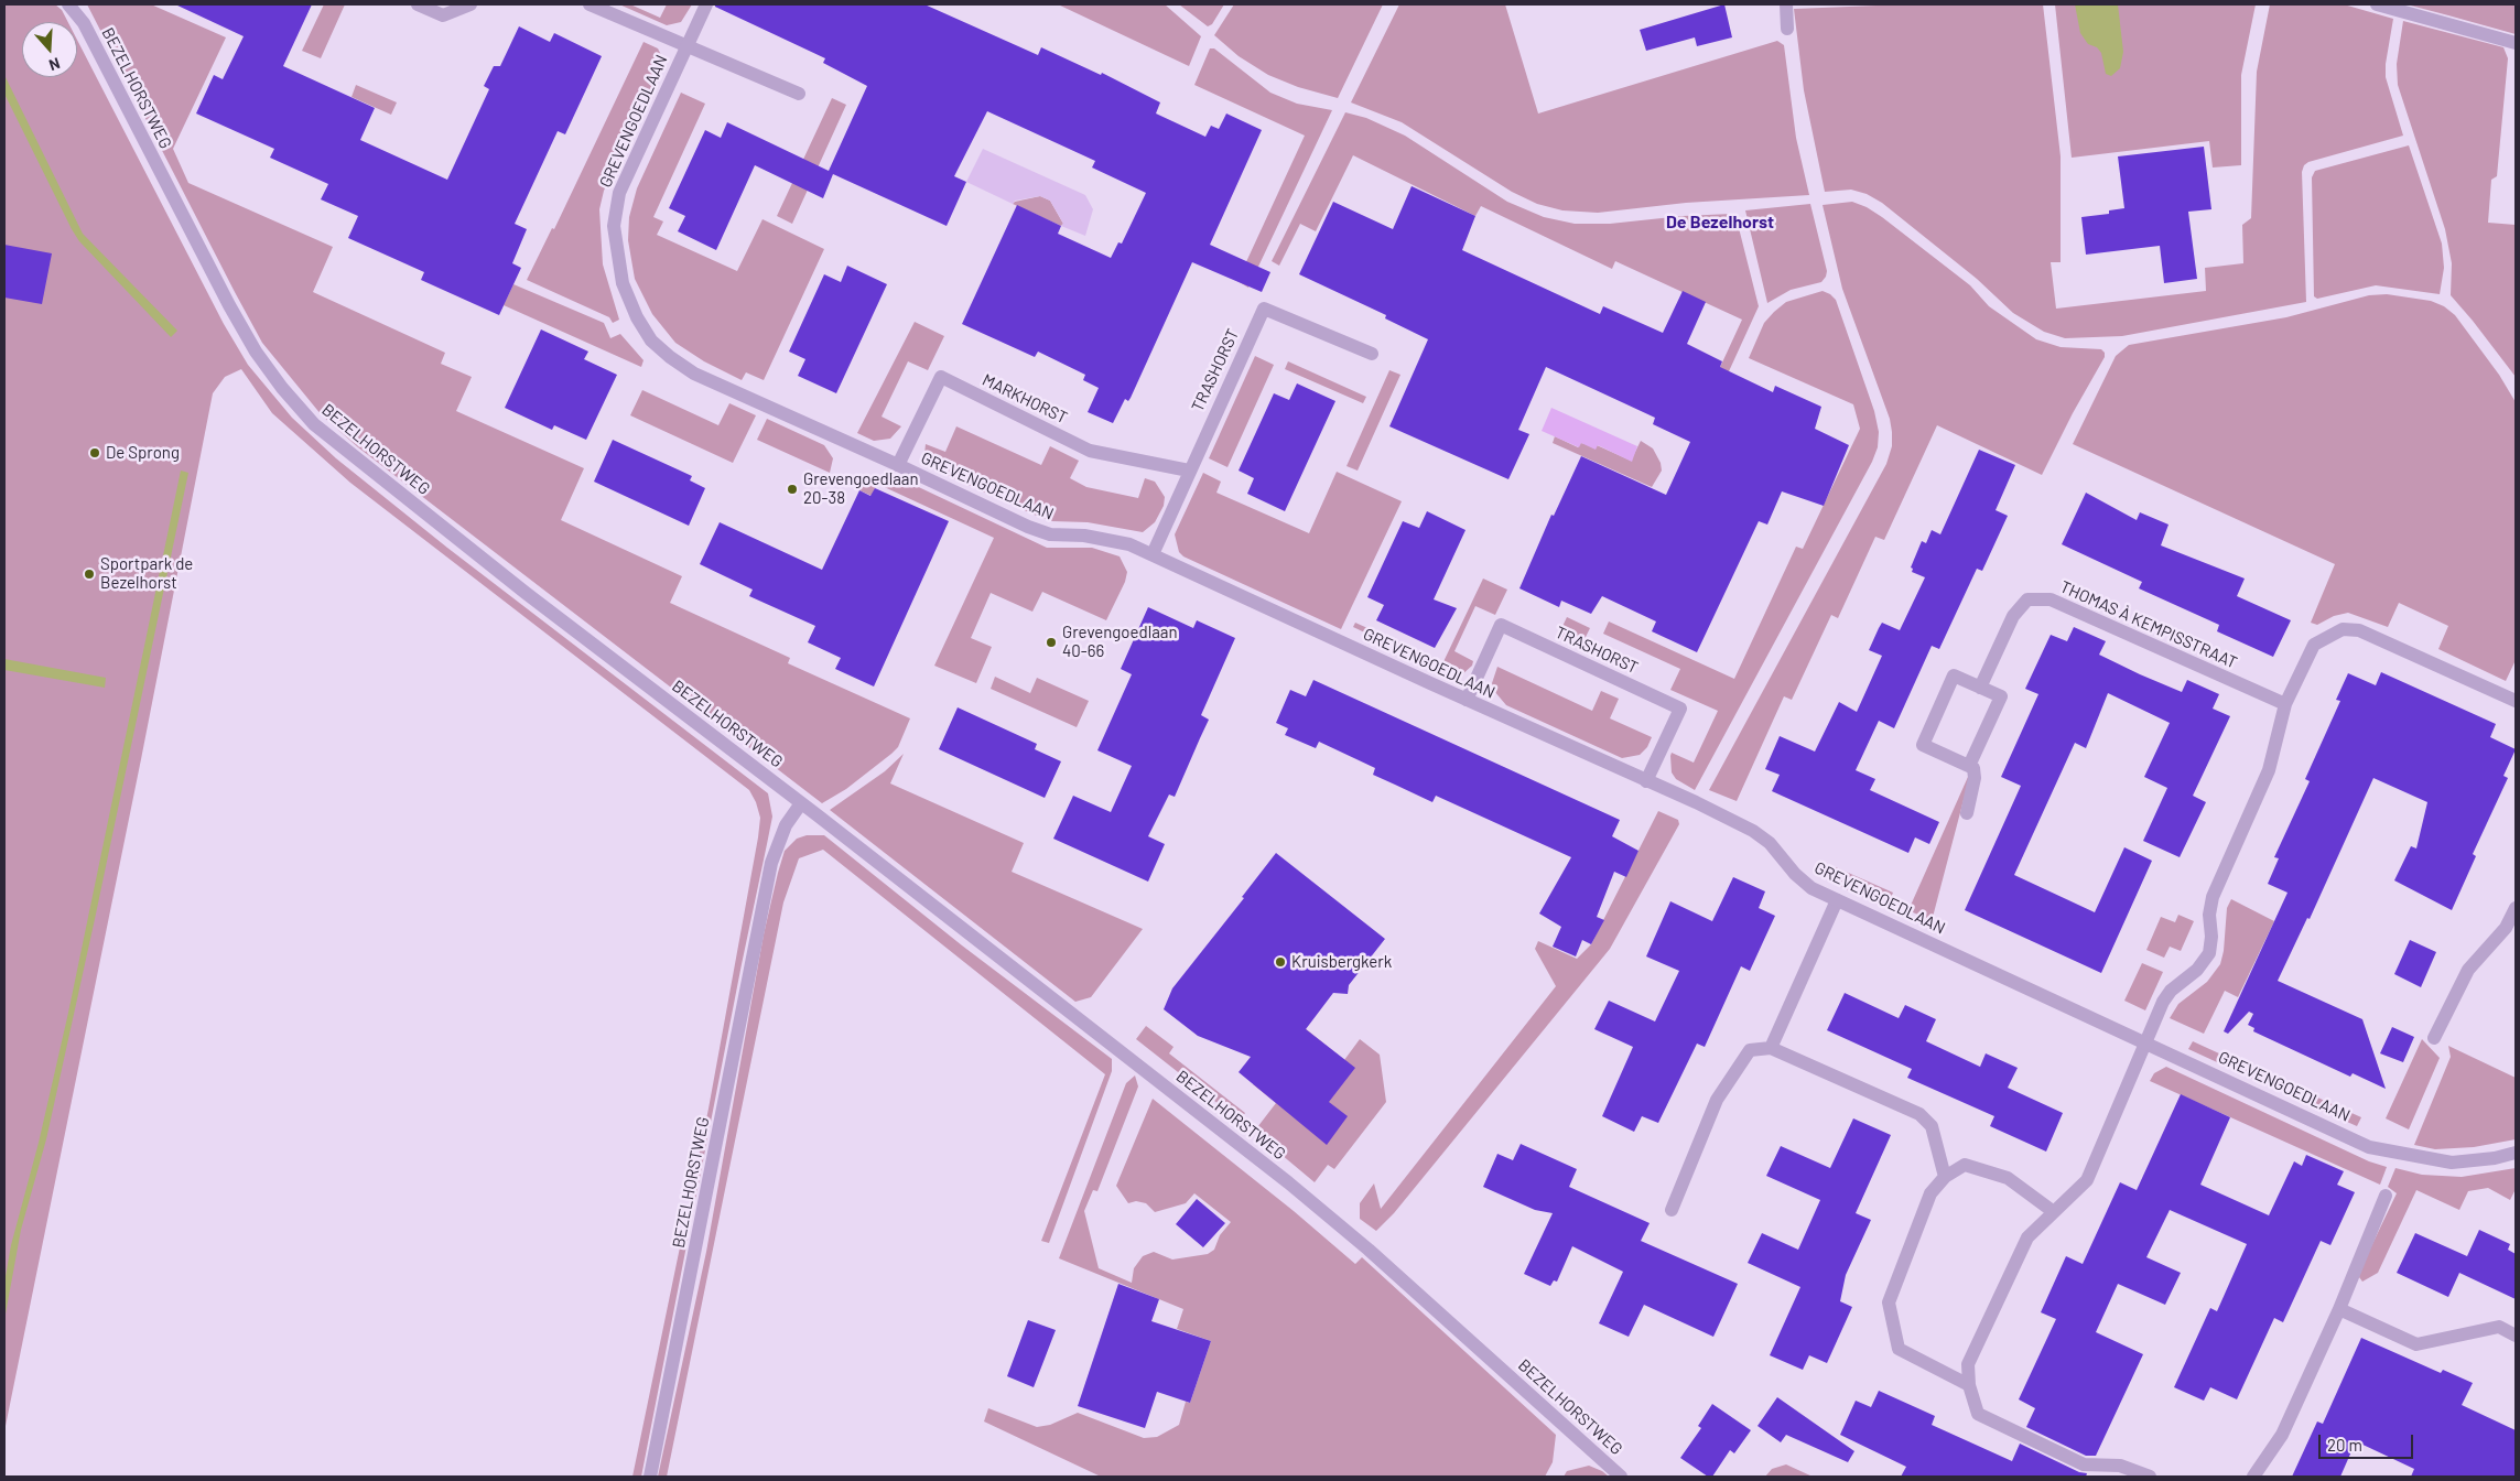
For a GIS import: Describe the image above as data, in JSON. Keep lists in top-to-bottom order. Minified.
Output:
{"streets":{"street":["BEZELHORSTWEG","GREVENGOEDLAAN","TRASHORST","MARKHORST","THOMAS À KEMPISSTRAAT"]},"crossings":[["GREVENGOEDLAAN","TRASHORST"],["GREVENGOEDLAAN","MARKHORST"],["TRASHORST","MARKHORST"]],"districts":["De Bezelhorst"],"places":["De Sprong","Grevengoedlaan 20-38","Sportpark de Bezelhorst","Grevengoedlaan 40-66","Kruisbergkerk"],"scale_bar":"20 m","north":"bottom"}
